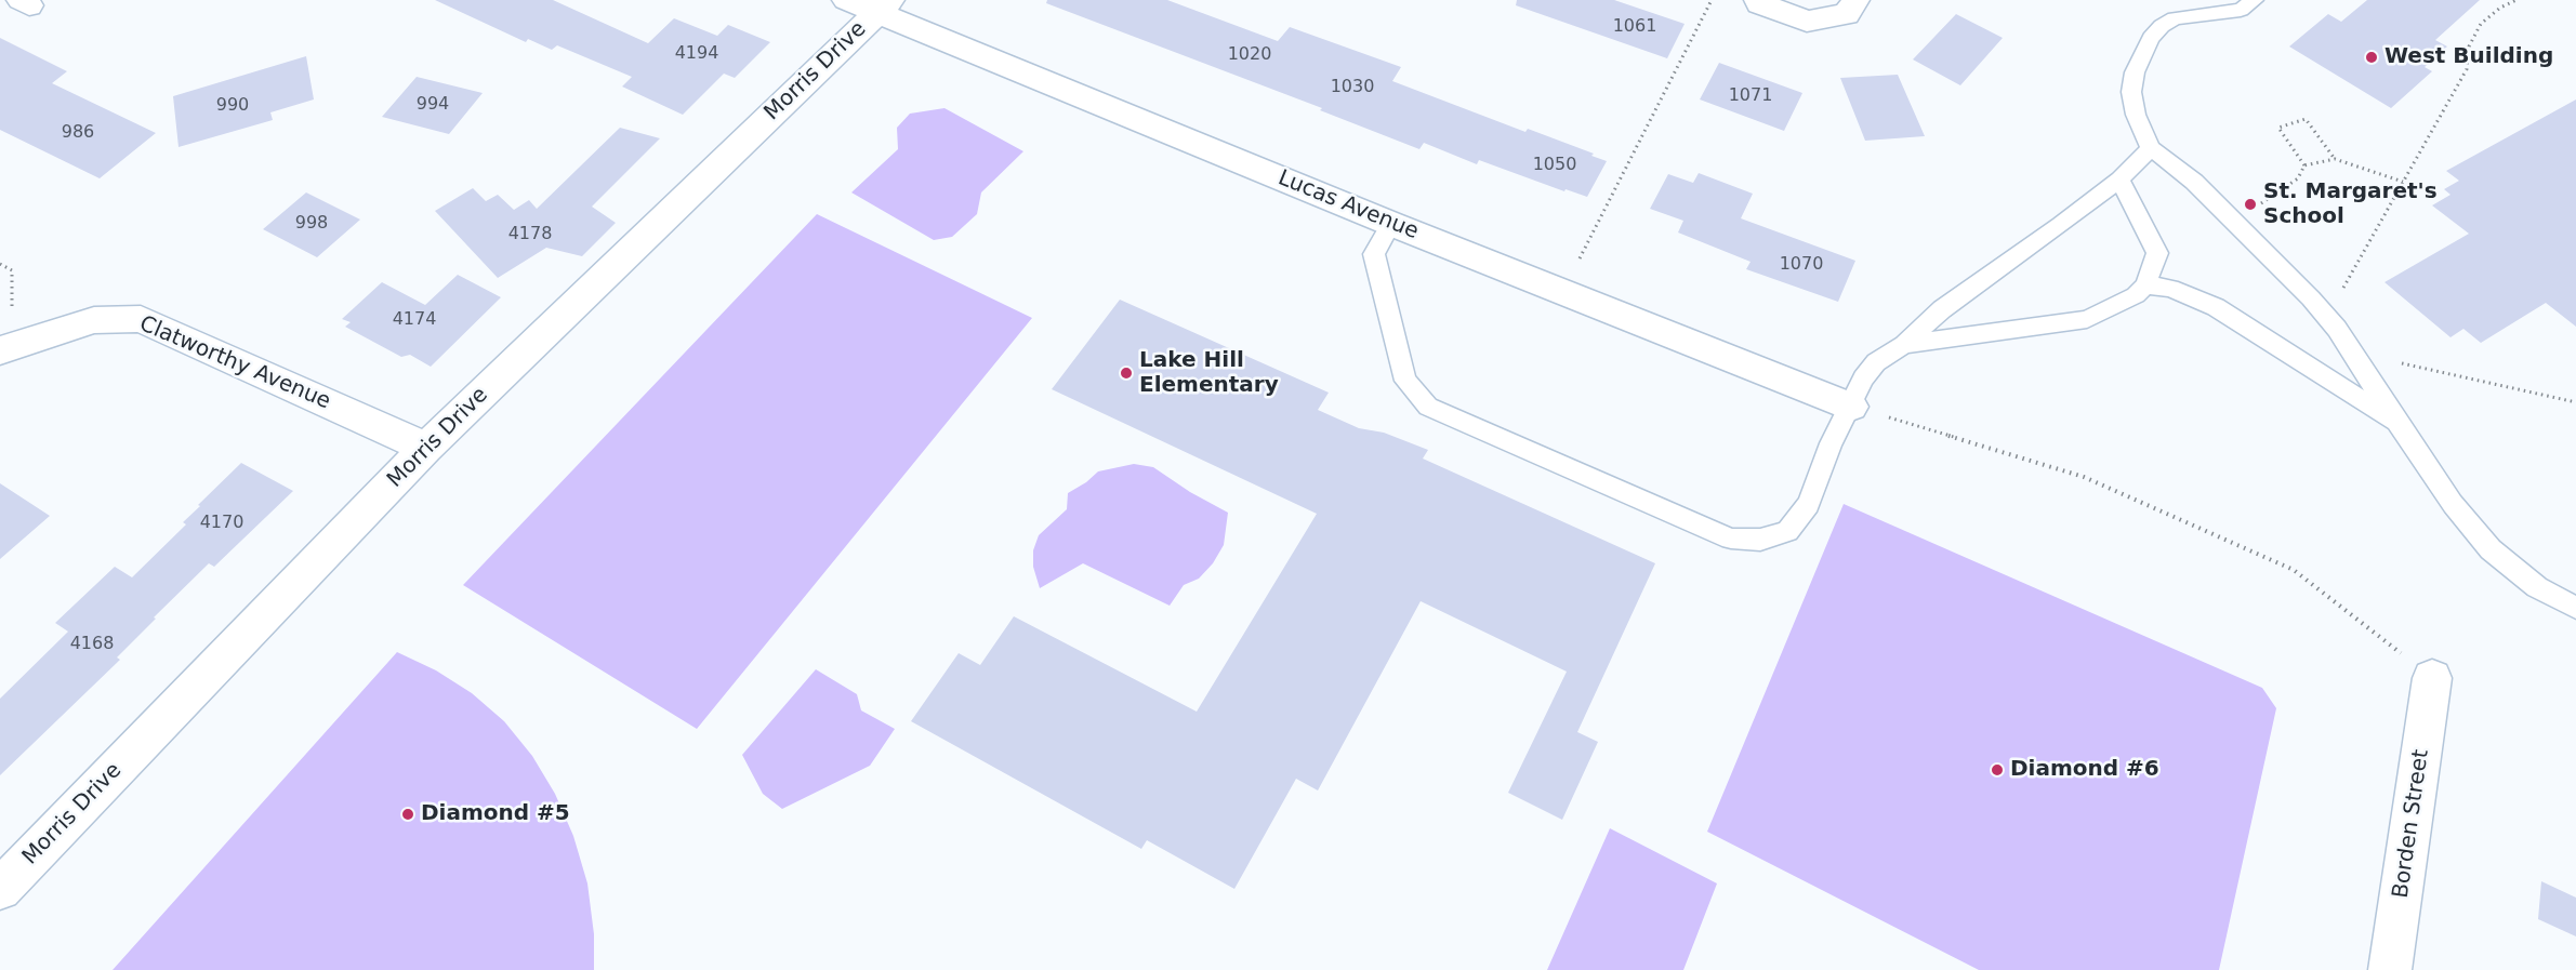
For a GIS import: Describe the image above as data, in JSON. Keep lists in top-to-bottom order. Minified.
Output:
{"streets":{"street":["Morris Drive","Lucas Avenue","Clatworthy Avenue","Borden Street"]},"crossings":[["Morris Drive","Lucas Avenue"],["Morris Drive","Clatworthy Avenue"]],"places":["West Building","St. Margaret's School","Lake Hill Elementary","Diamond #6","Diamond #5"],"house_numbers":["1061","4194","1020","1030","1071","994","990","986","1050","998","4178","1070","4174","4170","4168"]}
